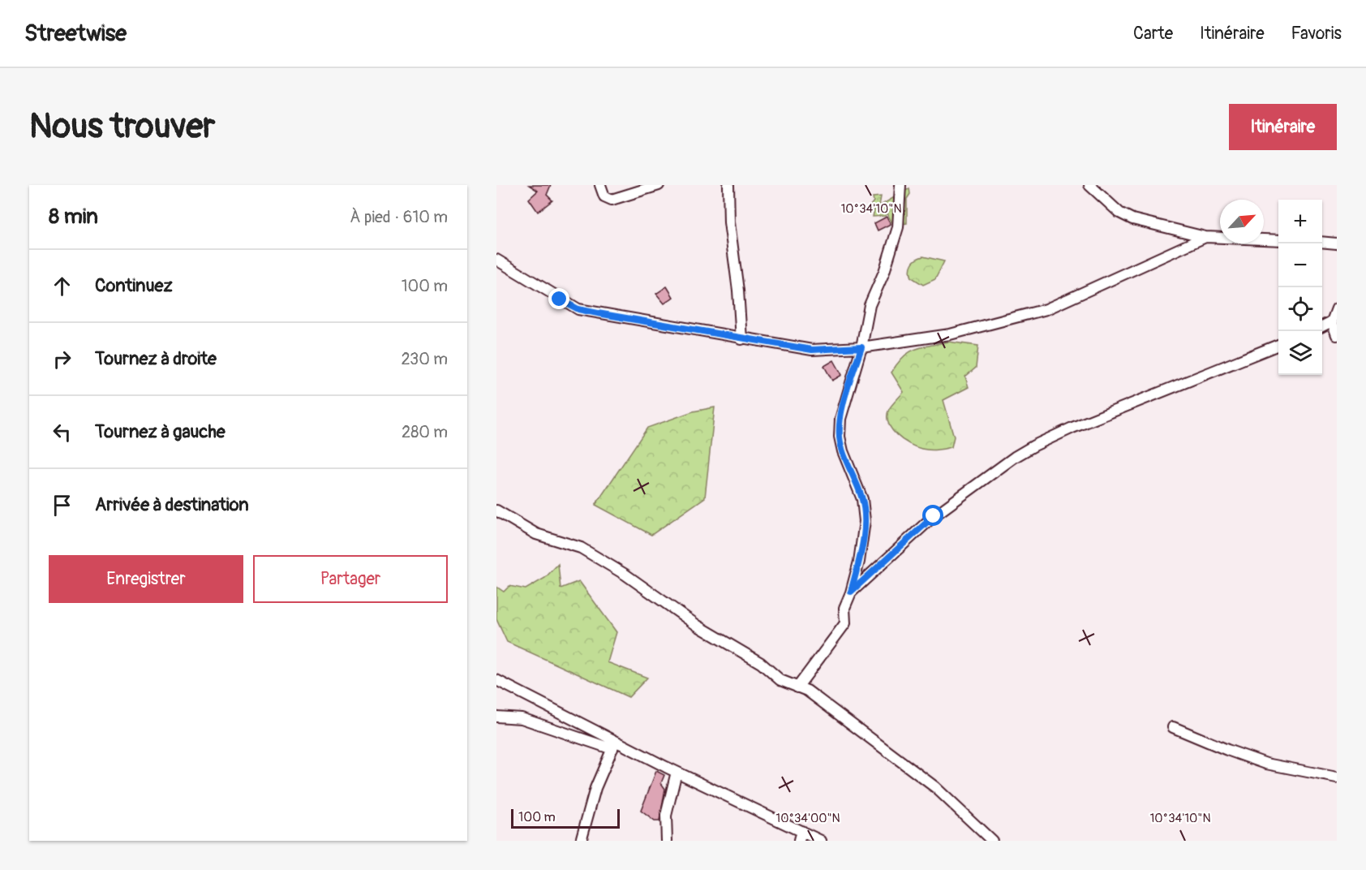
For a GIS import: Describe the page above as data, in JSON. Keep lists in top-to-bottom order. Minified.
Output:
{"scale_bar":"100 m","north":"top right","page":{"header":"Streetwise","nav":["Carte","Itinéraire","Favoris"],"buttons":["Itinéraire",["Enregistrer","Partager"]],"title":"Nous trouver","heading":["8 min","À pied · 610 m"],"map_buttons":["+","−"],"list":[["Continuez","100 m"],["Tournez à droite","230 m"],["Tournez à gauche","280 m"],"Arrivée à destination"],"scale":"100 m"},"coordinates":["10°34'10\"N","10°34'00\"N"]}
